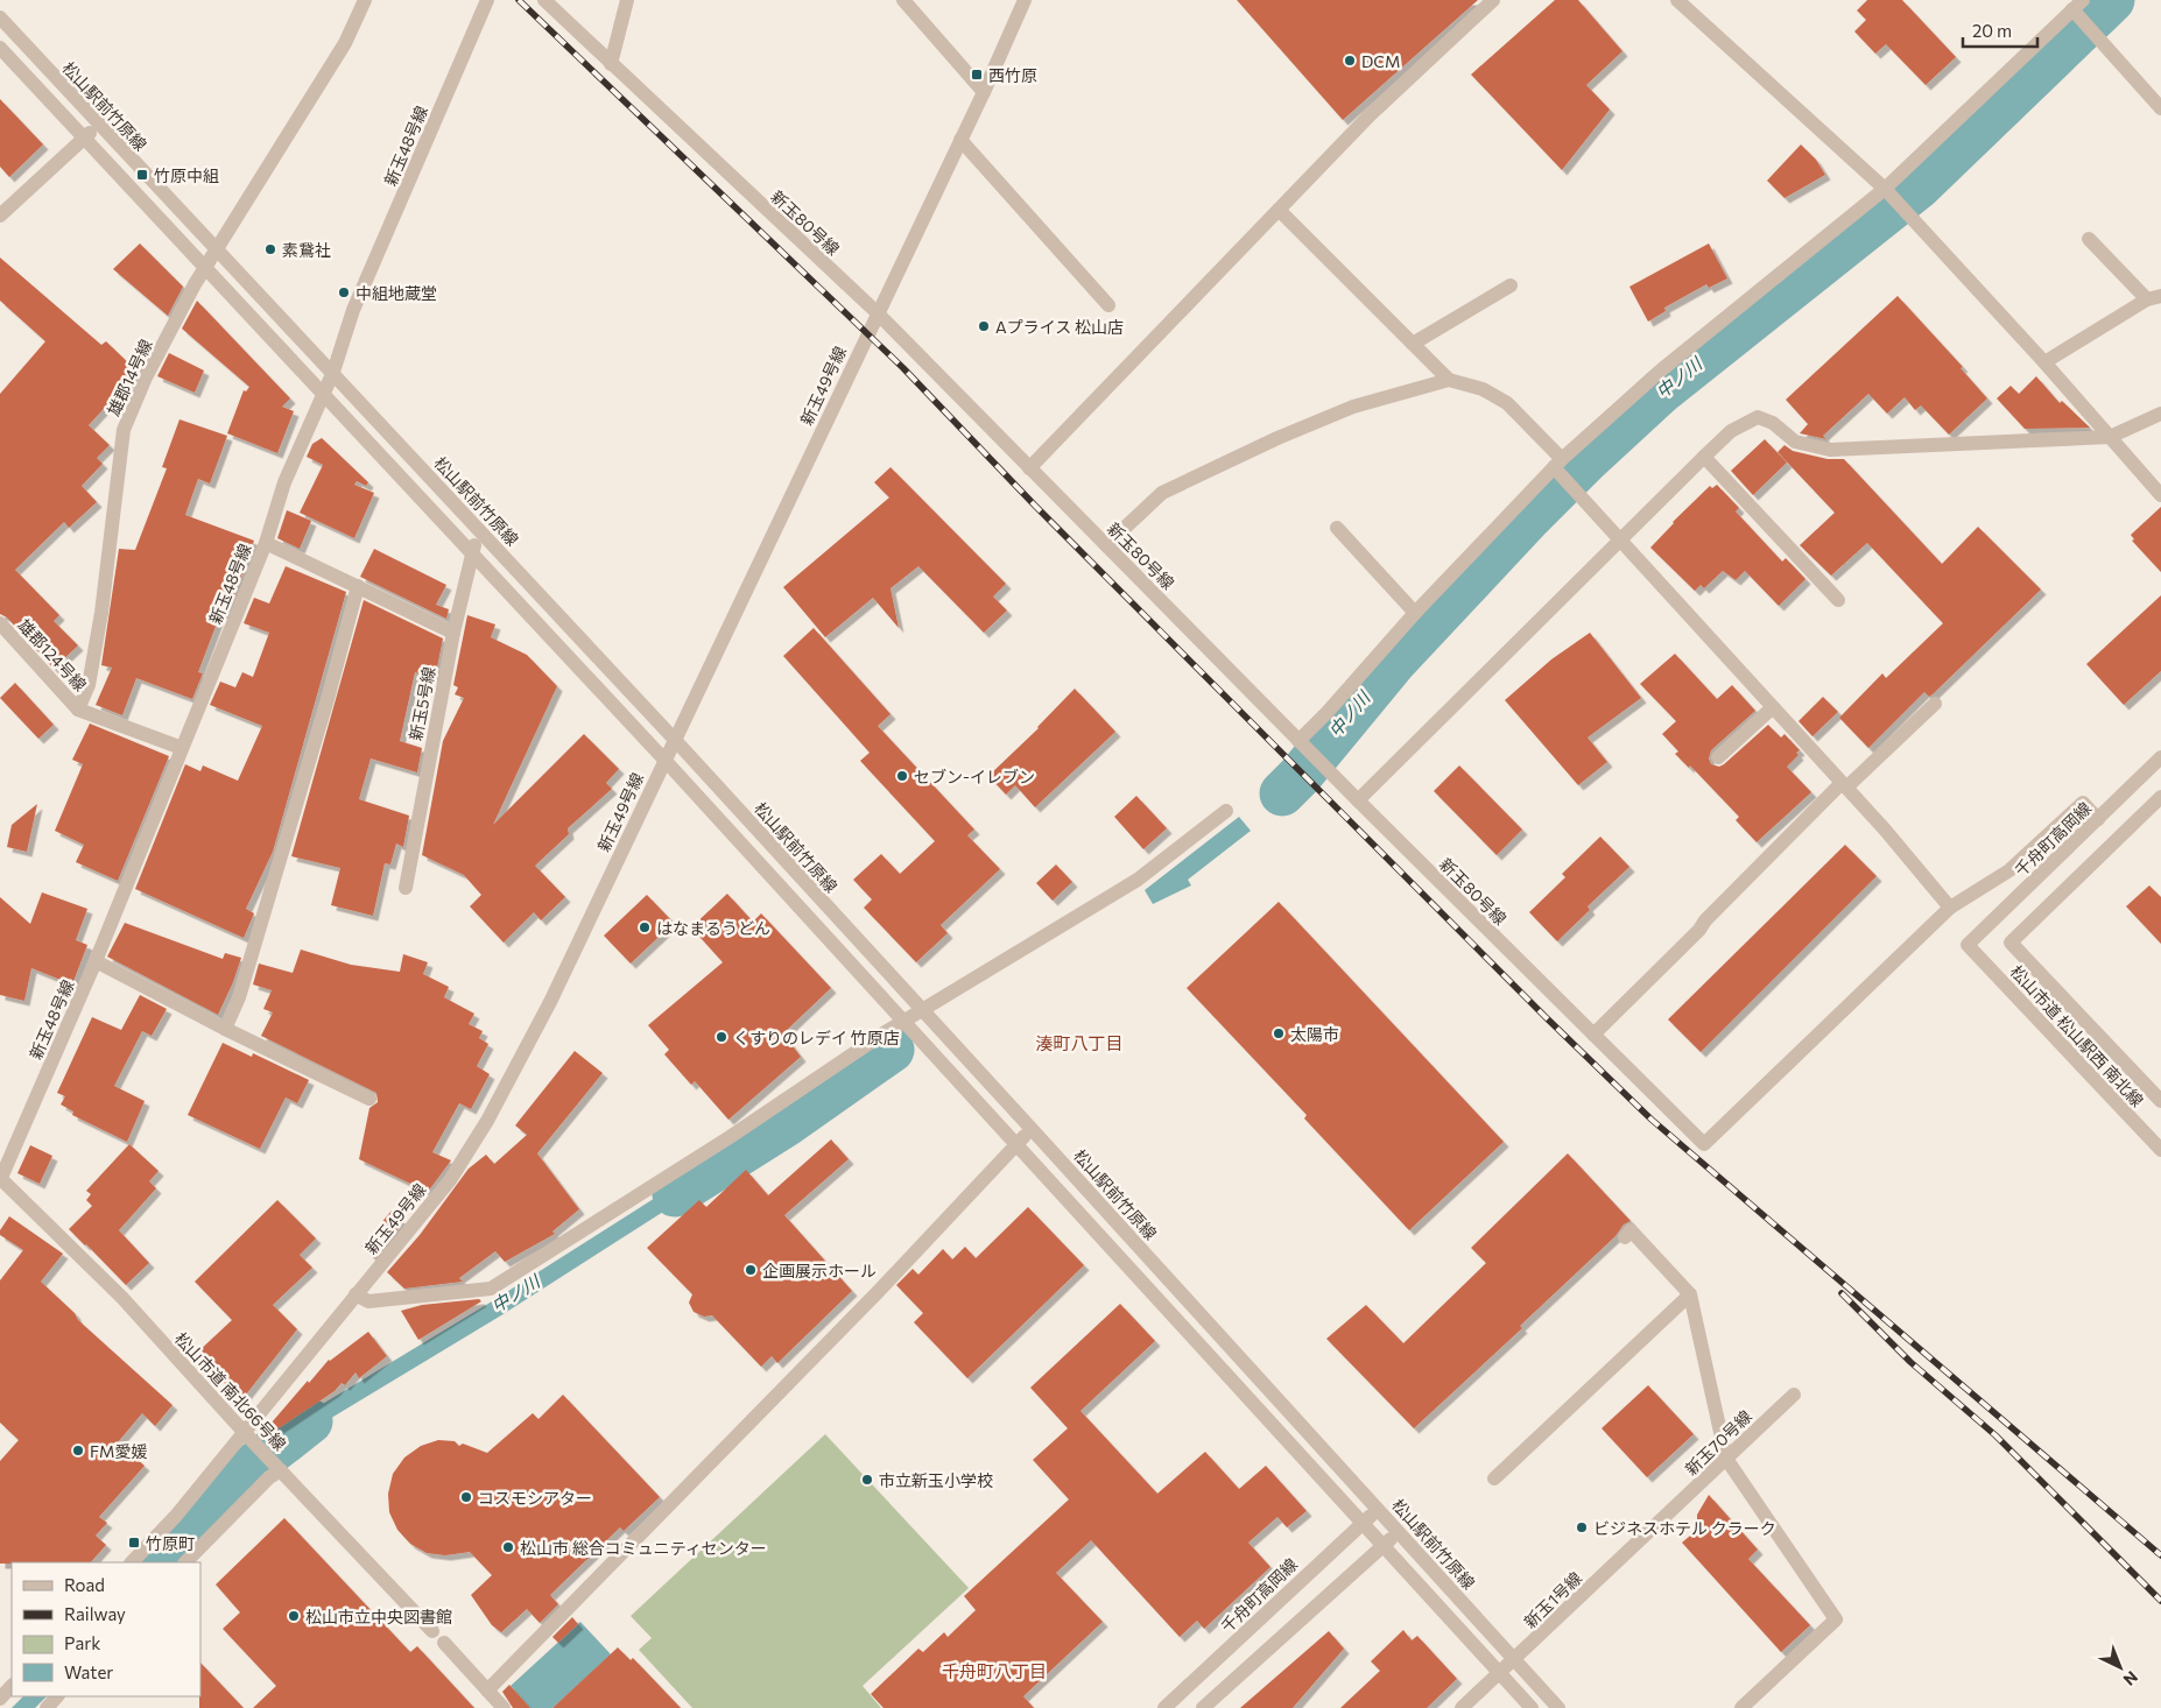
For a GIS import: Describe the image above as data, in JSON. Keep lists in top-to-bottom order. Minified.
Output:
{"streets":{"street":["松山駅前竹原線","新玉48号線","新玉80号線","雄郡14号線","新玉49号線","雄郡124号線","新玉5号線","千舟町高岡線","松山市道 松山駅西 南北線","松山市道 南北66号線","新玉70号線","新玉1号線"]},"crossings":[["松山駅前竹原線","新玉48号線"],["松山駅前竹原線","雄郡14号線"],["松山駅前竹原線","新玉49号線"],["松山駅前竹原線","新玉5号線"],["松山駅前竹原線","千舟町高岡線"],["松山駅前竹原線","新玉1号線"],["新玉48号線","松山市道 南北66号線"],["新玉80号線","新玉49号線"],["雄郡14号線","雄郡124号線"],["新玉49号線","松山市道 南北66号線"],["千舟町高岡線","松山市道 松山駅西 南北線"],["新玉70号線","新玉1号線"]],"districts":["湊町八丁目","千舟町八丁目"],"water":["中ノ川"],"places":{"other":["DCM","素鵞社","中組地蔵堂","Aプライス 松山店","セブン-イレブン","はなまるうどん","太陽市","くすりのレデイ 竹原店","企画展示ホール","FM愛媛","市立新玉小学校","コスモシアター","ビジネスホテル クラーク","松山市 総合コミュニティセンター","松山市立中央図書館"],"transit":["西竹原","竹原中組","竹原町"]},"legend":["Road","Railway","Park","Water"],"scale_bar":"20 m","north":"bottom right"}
